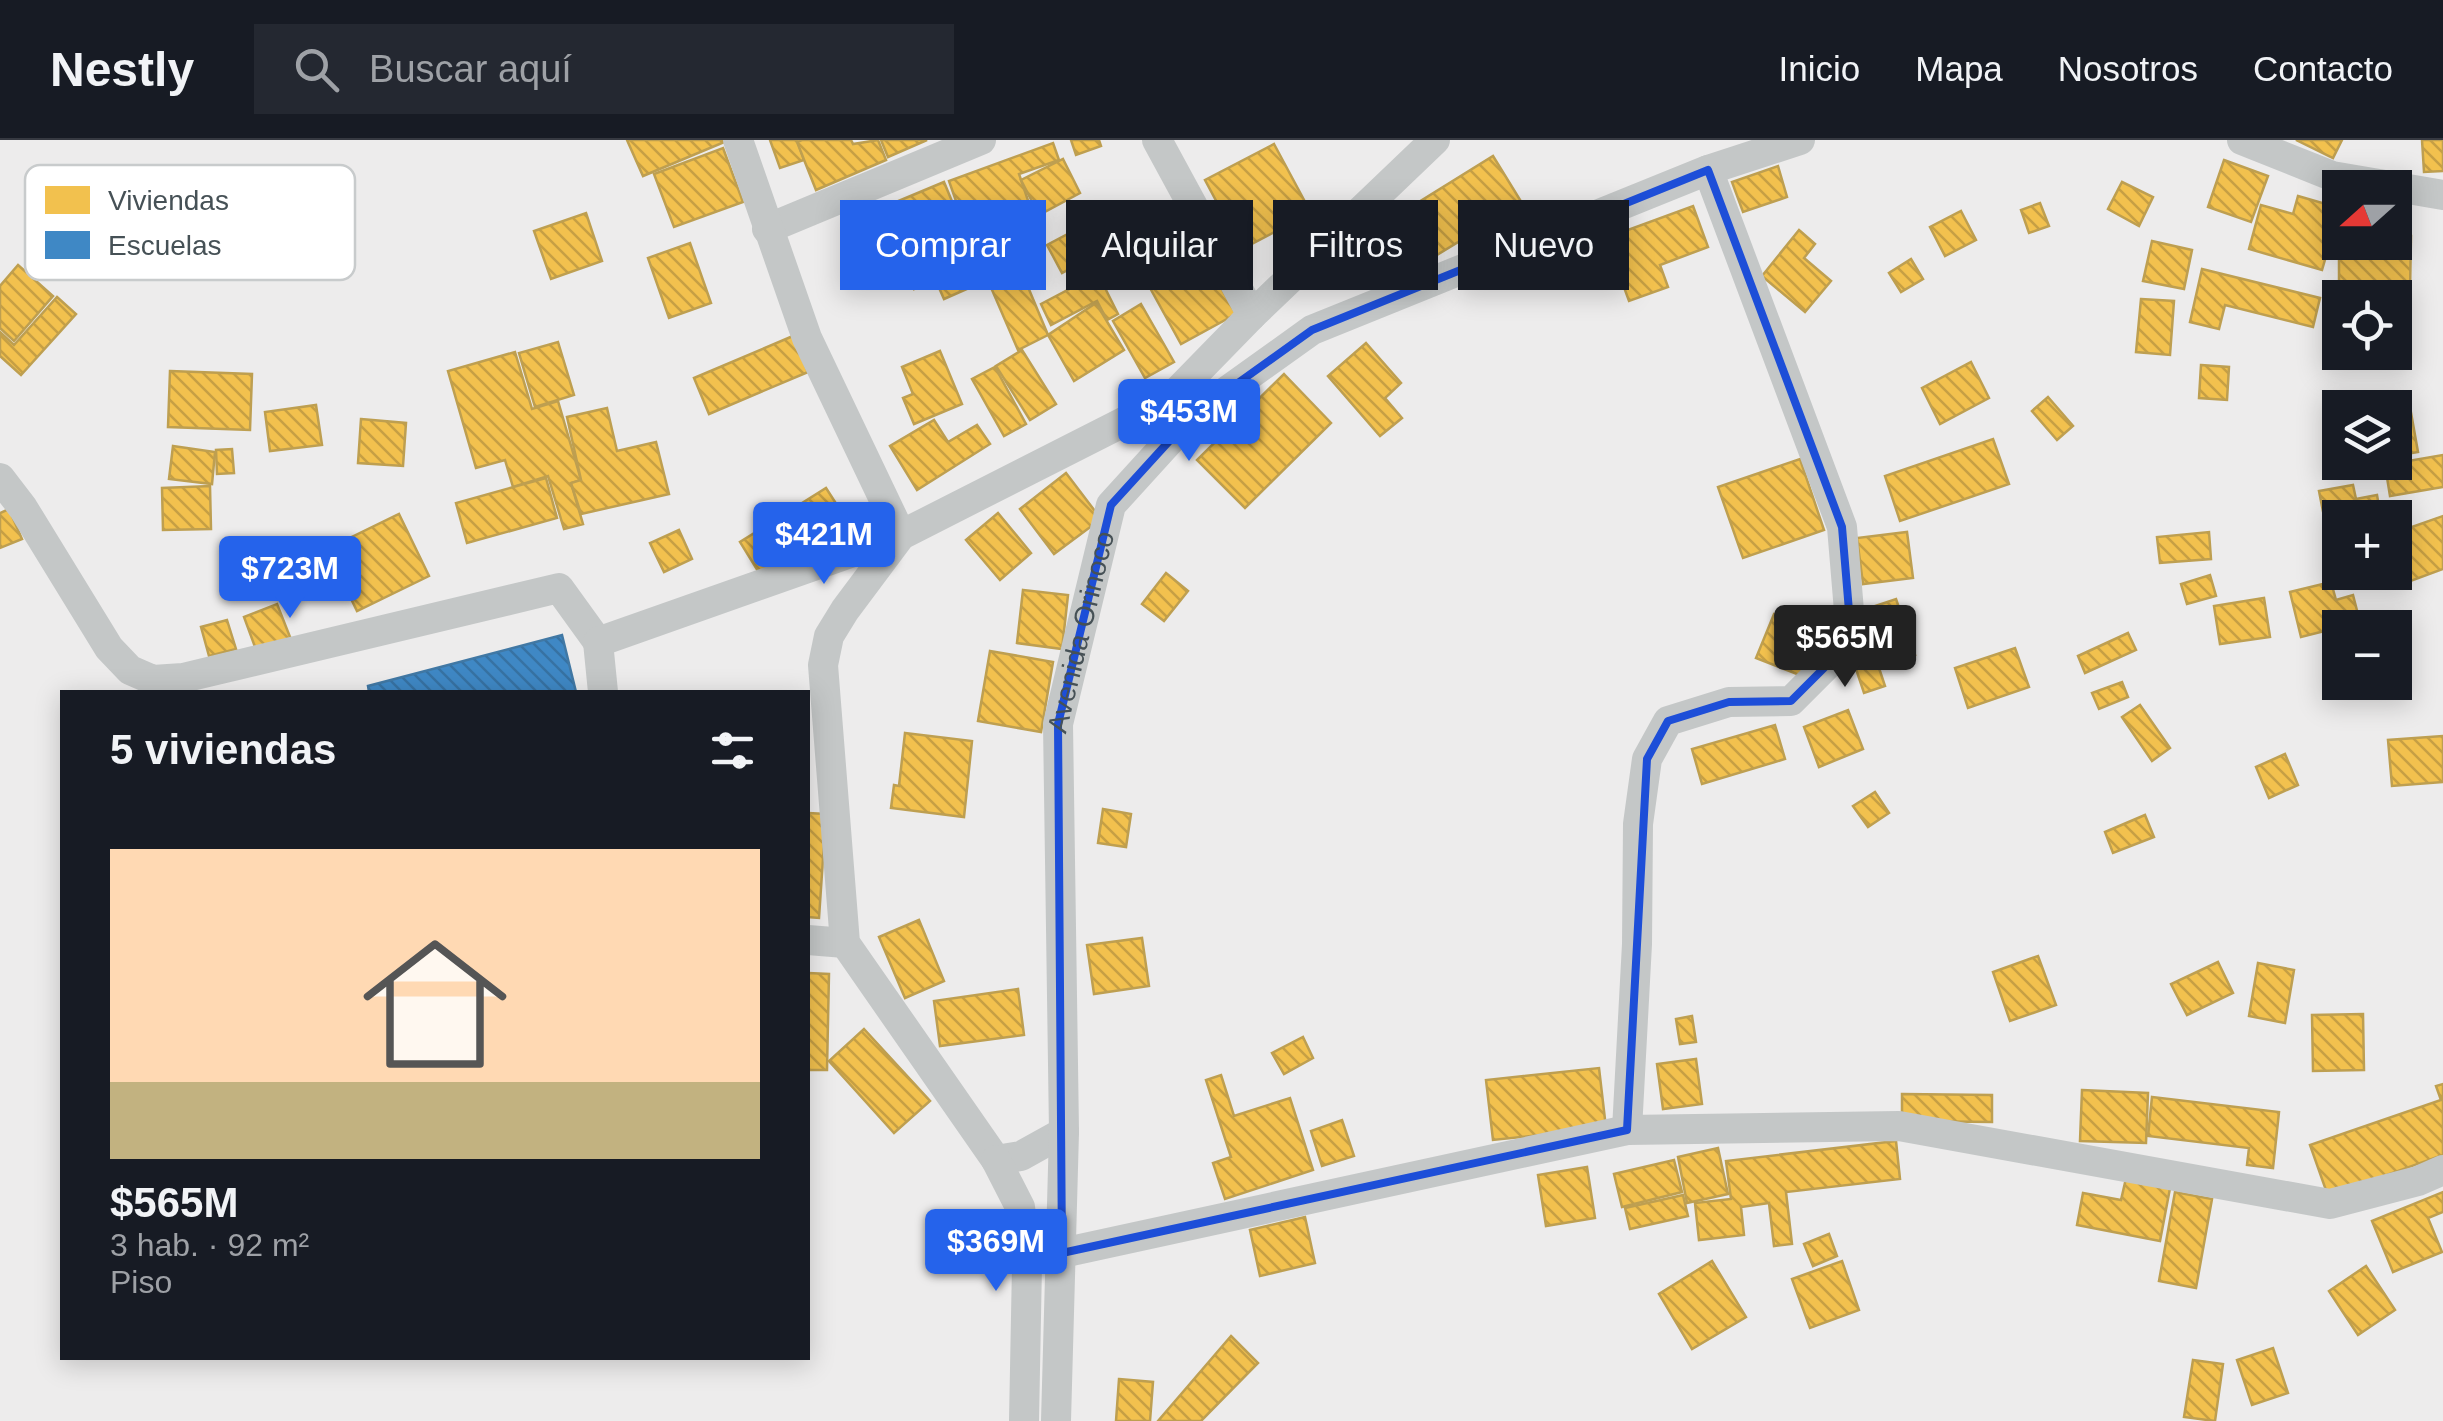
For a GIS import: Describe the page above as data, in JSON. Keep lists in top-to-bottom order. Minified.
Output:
{"streets":{"street":["Avenida Orinoco"]},"legend":["Viviendas","Escuelas"],"north":"left","page":{"header":"Nestly","search":"Buscar aquí","nav":["Inicio","Mapa","Nosotros","Contacto"],"map_buttons":["+","−"],"chip":["Comprar","Alquilar","Filtros","Nuevo"],"price":["$453M","$421M","$723M","$565M","$369M"],"heading":"5 viviendas","list":[{"name":"$565M","note":"3 hab. · 92 m² · Piso"}]}}
